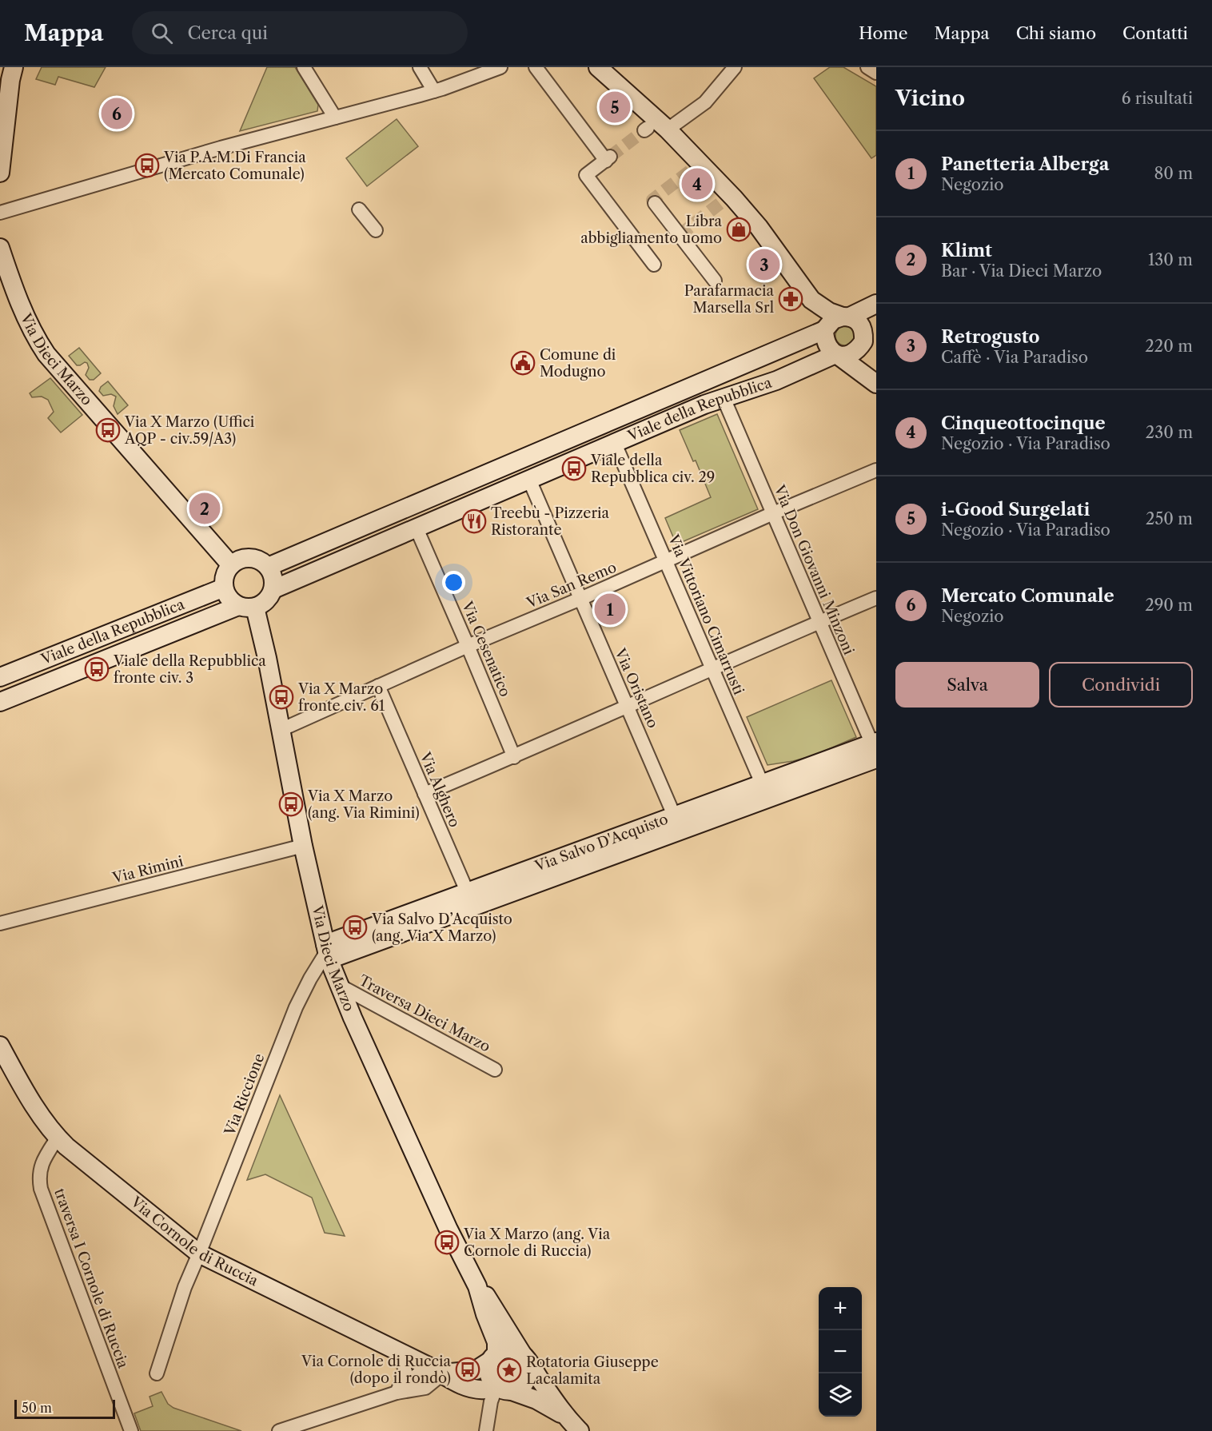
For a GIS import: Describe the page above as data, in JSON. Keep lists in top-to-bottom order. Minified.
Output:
{"streets":{"main road":["Via Dieci Marzo","Viale della Repubblica","Via Salvo D'Acquisto","Via Cornole di Ruccia"],"street":["Via Don Giovanni Minzoni","Via San Remo","Via Vittoriano Cimarrusti","Via Cesenatico","Via Oristano","Via Alghero","Via Rimini","Traversa Dieci Marzo","Via Riccione","traversa I Cornole di Ruccia"]},"crossings":[["Via Dieci Marzo","Viale della Repubblica"],["Via Dieci Marzo","Via San Remo"],["Via Dieci Marzo","Via Salvo D'Acquisto"],["Via Dieci Marzo","Via Rimini"],["Via Dieci Marzo","Traversa Dieci Marzo"],["Via Dieci Marzo","Via Riccione"],["Via Dieci Marzo","Via Cornole di Ruccia"],["Viale della Repubblica","Via Don Giovanni Minzoni"],["Viale della Repubblica","Via Vittoriano Cimarrusti"],["Viale della Repubblica","Via Cesenatico"],["Viale della Repubblica","Via Oristano"],["Via Don Giovanni Minzoni","Via San Remo"],["Via Don Giovanni Minzoni","Via Salvo D'Acquisto"],["Via San Remo","Via Vittoriano Cimarrusti"],["Via San Remo","Via Cesenatico"],["Via San Remo","Via Oristano"],["Via San Remo","Via Alghero"],["Via Vittoriano Cimarrusti","Via Salvo D'Acquisto"],["Via Oristano","Via Salvo D'Acquisto"],["Via Alghero","Via Salvo D'Acquisto"],["Via Salvo D'Acquisto","Via Riccione"],["Via Riccione","Via Cornole di Ruccia"],["Via Cornole di Ruccia","traversa I Cornole di Ruccia"]],"places":{"bus stop":["Via P.A.M.Di Francia (Mercato Comunale)","Via X Marzo (Uffici AQP - civ.59/A3)","Viale della Repubblica civ. 29","Viale della Repubblica fronte civ. 3","Via X Marzo fronte civ. 61","Via X Marzo (ang. Via Rimini)","Via Salvo D’Acquisto (ang. Via X Marzo)","Via X Marzo (ang. Via Cornole di Ruccia)","Via Cornole di Ruccia (dopo il rondò)"],"shop":["Libra abbigliamento uomo"],"pharmacy":["Parafarmacia Marsella Srl"],"public building":["Comune di Modugno"],"restaurant":["Treebù - Pizzeria Ristorante"],"place":["Rotatoria Giuseppe Lacalamita"]},"scale_bar":"50 m","page":{"header":"Mappa","search":"Cerca qui","nav":["Home","Mappa","Chi siamo","Contatti"],"heading":["Vicino","6 risultati"],"pins":["5","6","4","3","2","1"],"list":[{"mark":"1","name":"Panetteria Alberga","note":"Negozio","value":"80 m"},{"mark":"2","name":"Klimt","note":"Bar · Via Dieci Marzo","value":"130 m"},{"mark":"3","name":"Retrogusto","note":"Caffè · Via Paradiso","value":"220 m"},{"mark":"4","name":"Cinqueottocinque","note":"Negozio · Via Paradiso","value":"230 m"},{"mark":"5","name":"i-Good Surgelati","note":"Negozio · Via Paradiso","value":"250 m"},{"mark":"6","name":"Mercato Comunale","note":"Negozio","value":"290 m"}],"buttons":["Salva","Condividi"],"map_buttons":["+","−"],"scale":"50 m"}}
